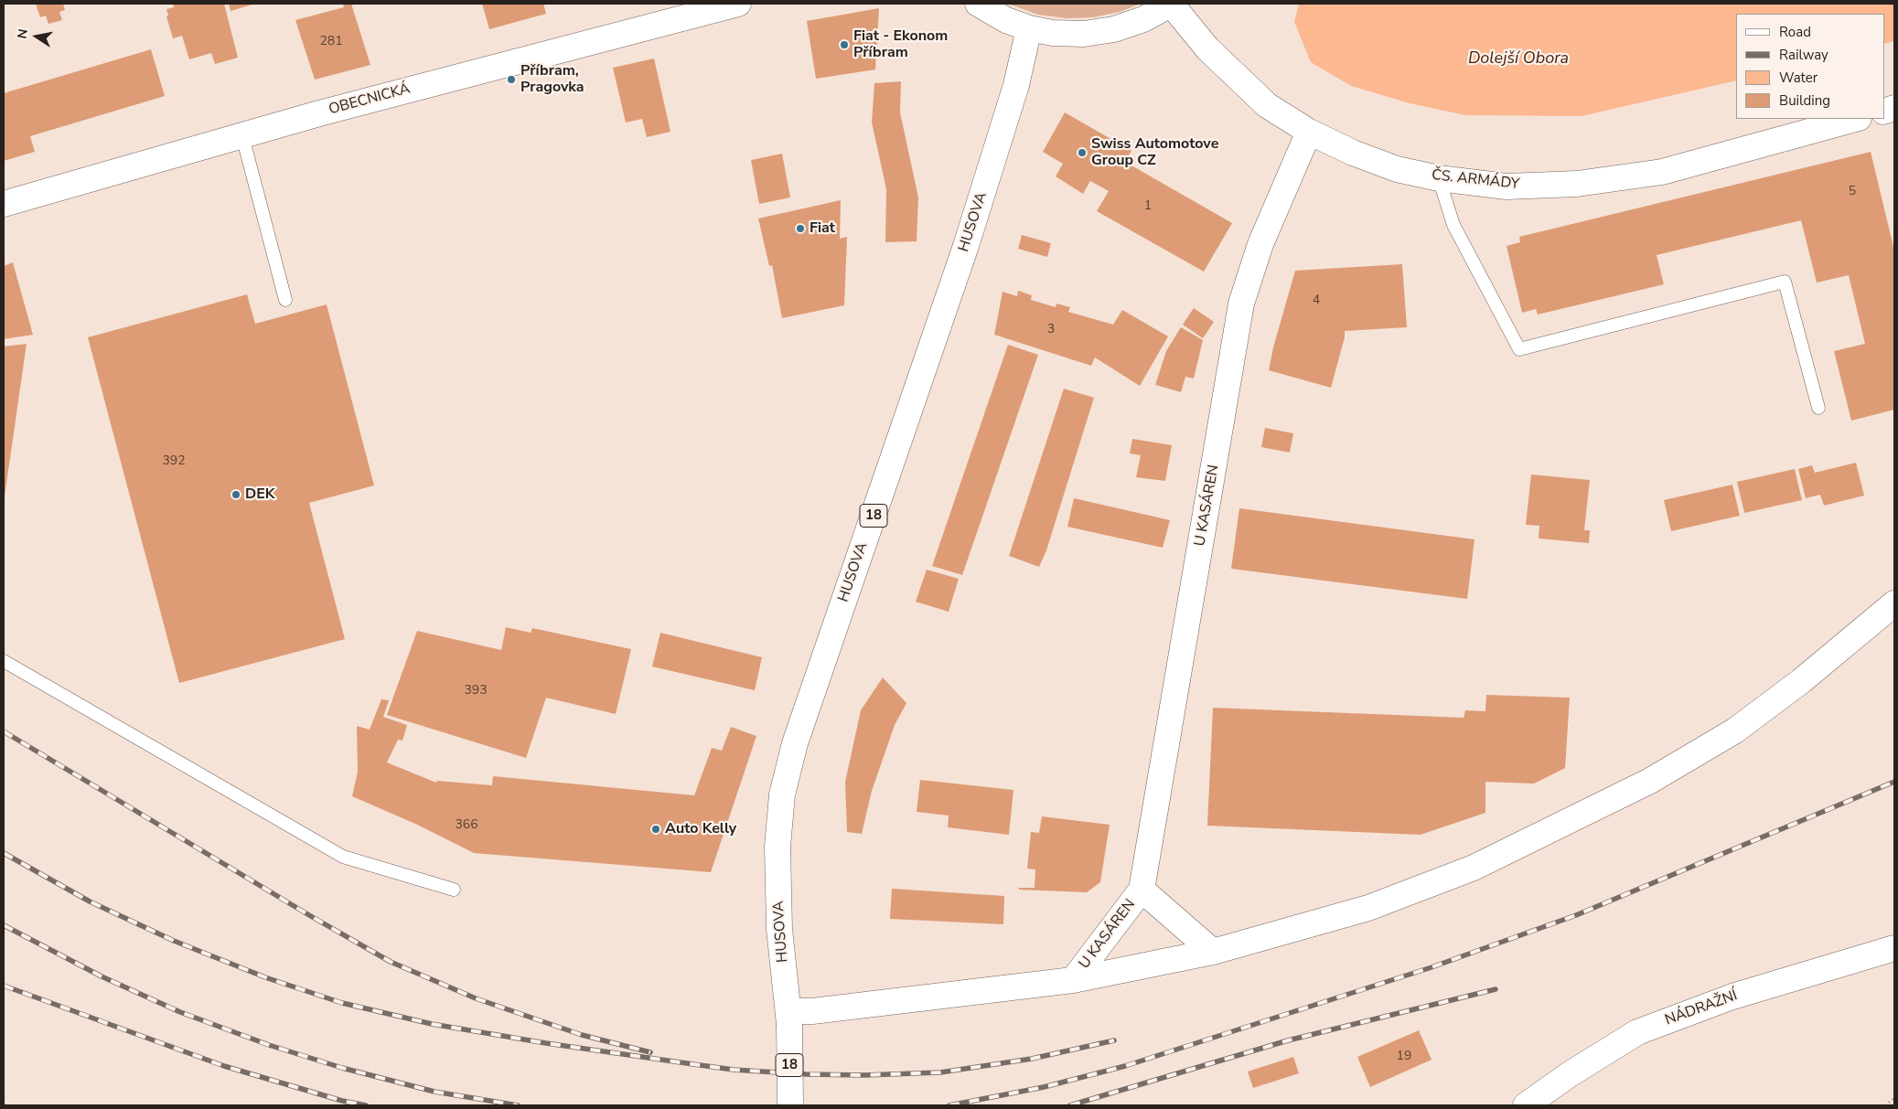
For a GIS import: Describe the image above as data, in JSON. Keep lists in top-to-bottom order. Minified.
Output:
{"streets":{"street":["OBECNICKÁ","ČS. ARMÁDY","HUSOVA","U KASÁREN","18","NÁDRAŽNÍ"]},"crossings":[["ČS. ARMÁDY","U KASÁREN"]],"water":["Dolejší Obora"],"places":["Fiat - Ekonom Příbram","Příbram, Pragovka","Swiss Automotove Group CZ","Fiat","DEK","Auto Kelly"],"house_numbers":["281","5","1","4","3","392","393","366","19"],"legend":["Road","Railway","Water","Building"],"north":"left"}
